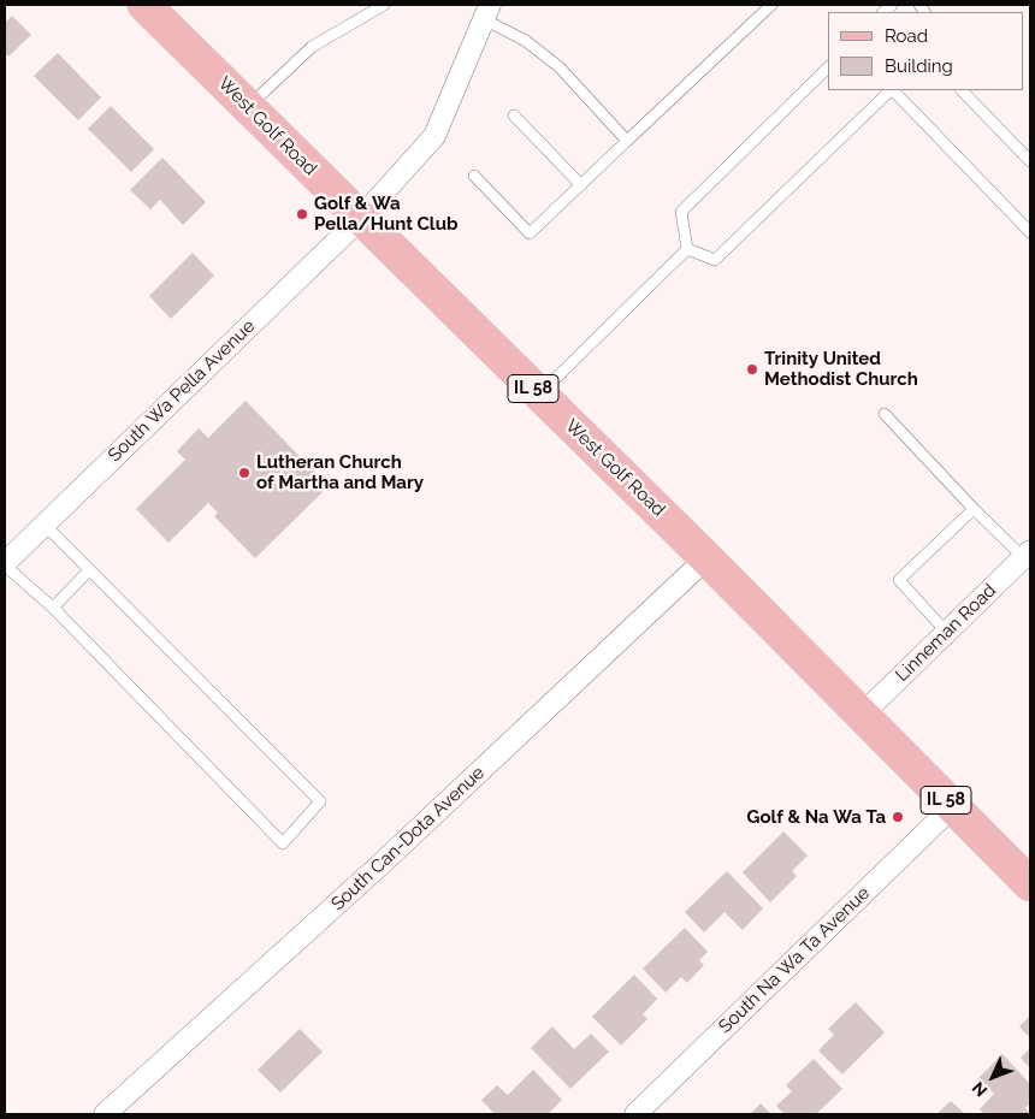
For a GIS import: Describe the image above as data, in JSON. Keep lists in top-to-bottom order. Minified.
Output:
{"streets":{"main road":["West Golf Road","IL 58"],"street":["South Wa Pella Avenue","Linneman Road","South Can-Dota Avenue","South Na Wa Ta Avenue"]},"crossings":[["West Golf Road","South Wa Pella Avenue"],["West Golf Road","Linneman Road"],["West Golf Road","South Can-Dota Avenue"],["West Golf Road","South Na Wa Ta Avenue"]],"places":["Golf & Wa Pella/Hunt Club","Trinity United Methodist Church","Lutheran Church of Martha and Mary","Golf & Na Wa Ta"],"legend":["Road","Building"],"north":"bottom left"}
